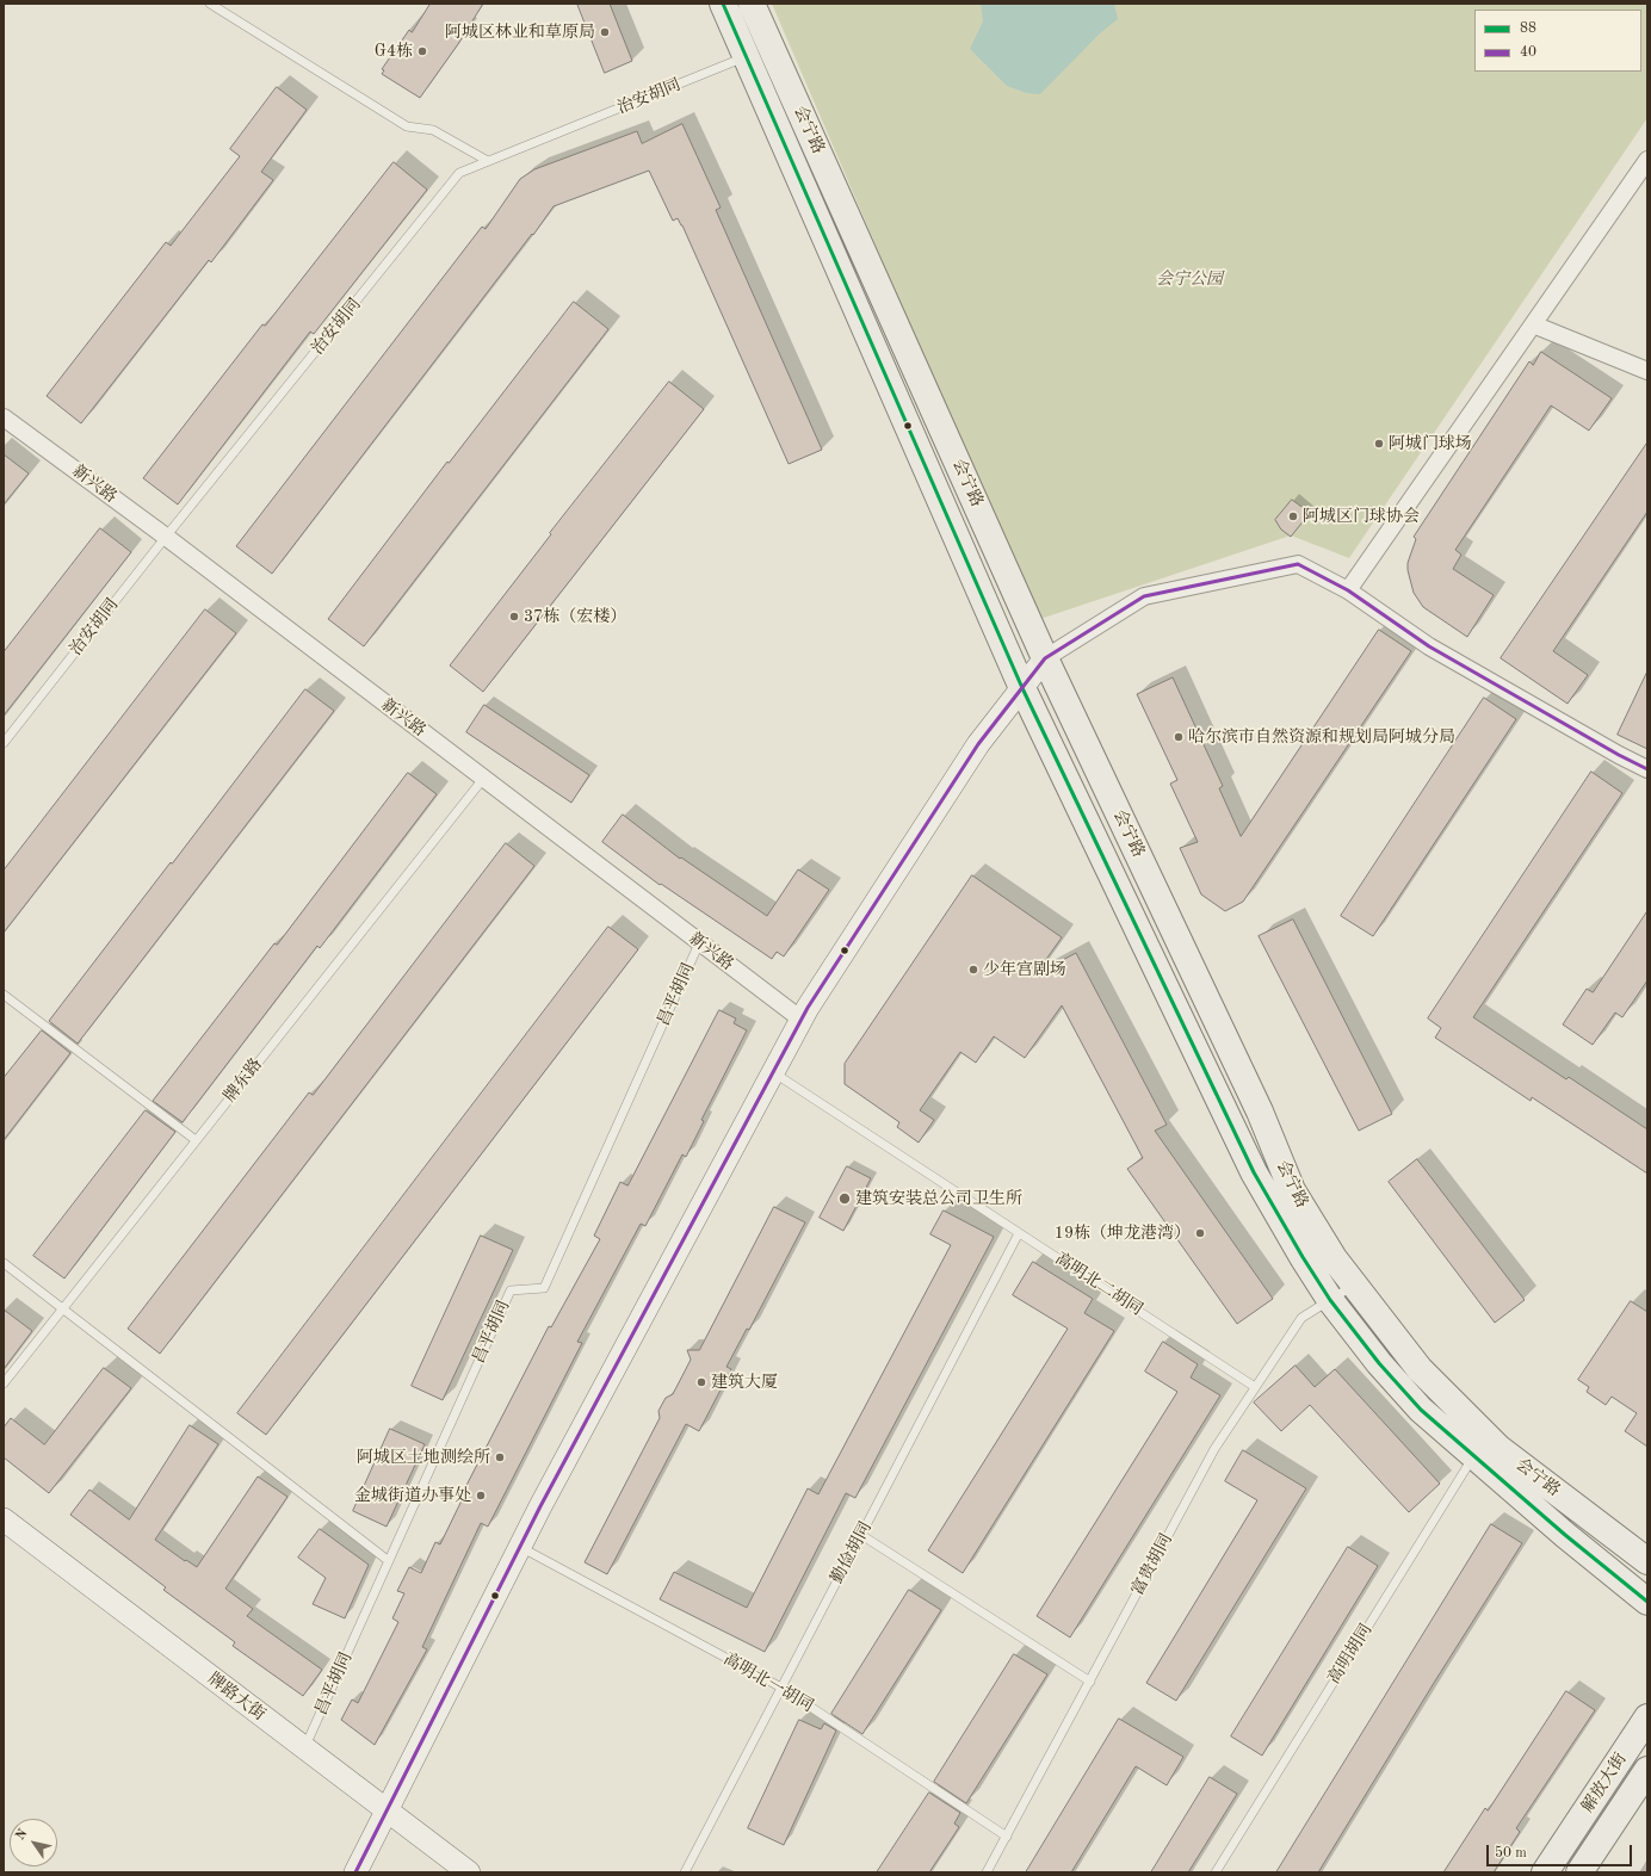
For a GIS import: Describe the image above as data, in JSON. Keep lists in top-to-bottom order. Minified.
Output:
{"streets":{"main road":["会宁路","解放大街"],"street":["新兴路","牌路大街"],"lane":["治安胡同","昌平胡同","牌东路","高明北二胡同","勤俭胡同","富贵胡同","高明胡同","高明北一胡同"]},"crossings":[["治安胡同","会宁路"],["治安胡同","新兴路"],["会宁路","富贵胡同"],["会宁路","高明胡同"],["新兴路","昌平胡同"],["新兴路","牌东路"],["昌平胡同","牌路大街"],["高明北二胡同","勤俭胡同"],["高明北二胡同","富贵胡同"],["勤俭胡同","高明北一胡同"],["富贵胡同","高明北一胡同"]],"parks":["会宁公园"],"places":["阿城区林业和草原局","G4栋","阿城门球场","阿城区门球协会","37栋（宏楼）","哈尔滨市自然资源和规划局阿城分局","少年宫剧场","建筑安装总公司卫生所","19栋（坤龙港湾）","建筑大厦","阿城区土地测绘所","金城街道办事处"],"lines":["transit line 88","transit line 40"],"legend":["88","40"],"scale_bar":"50 m","north":"top left"}
